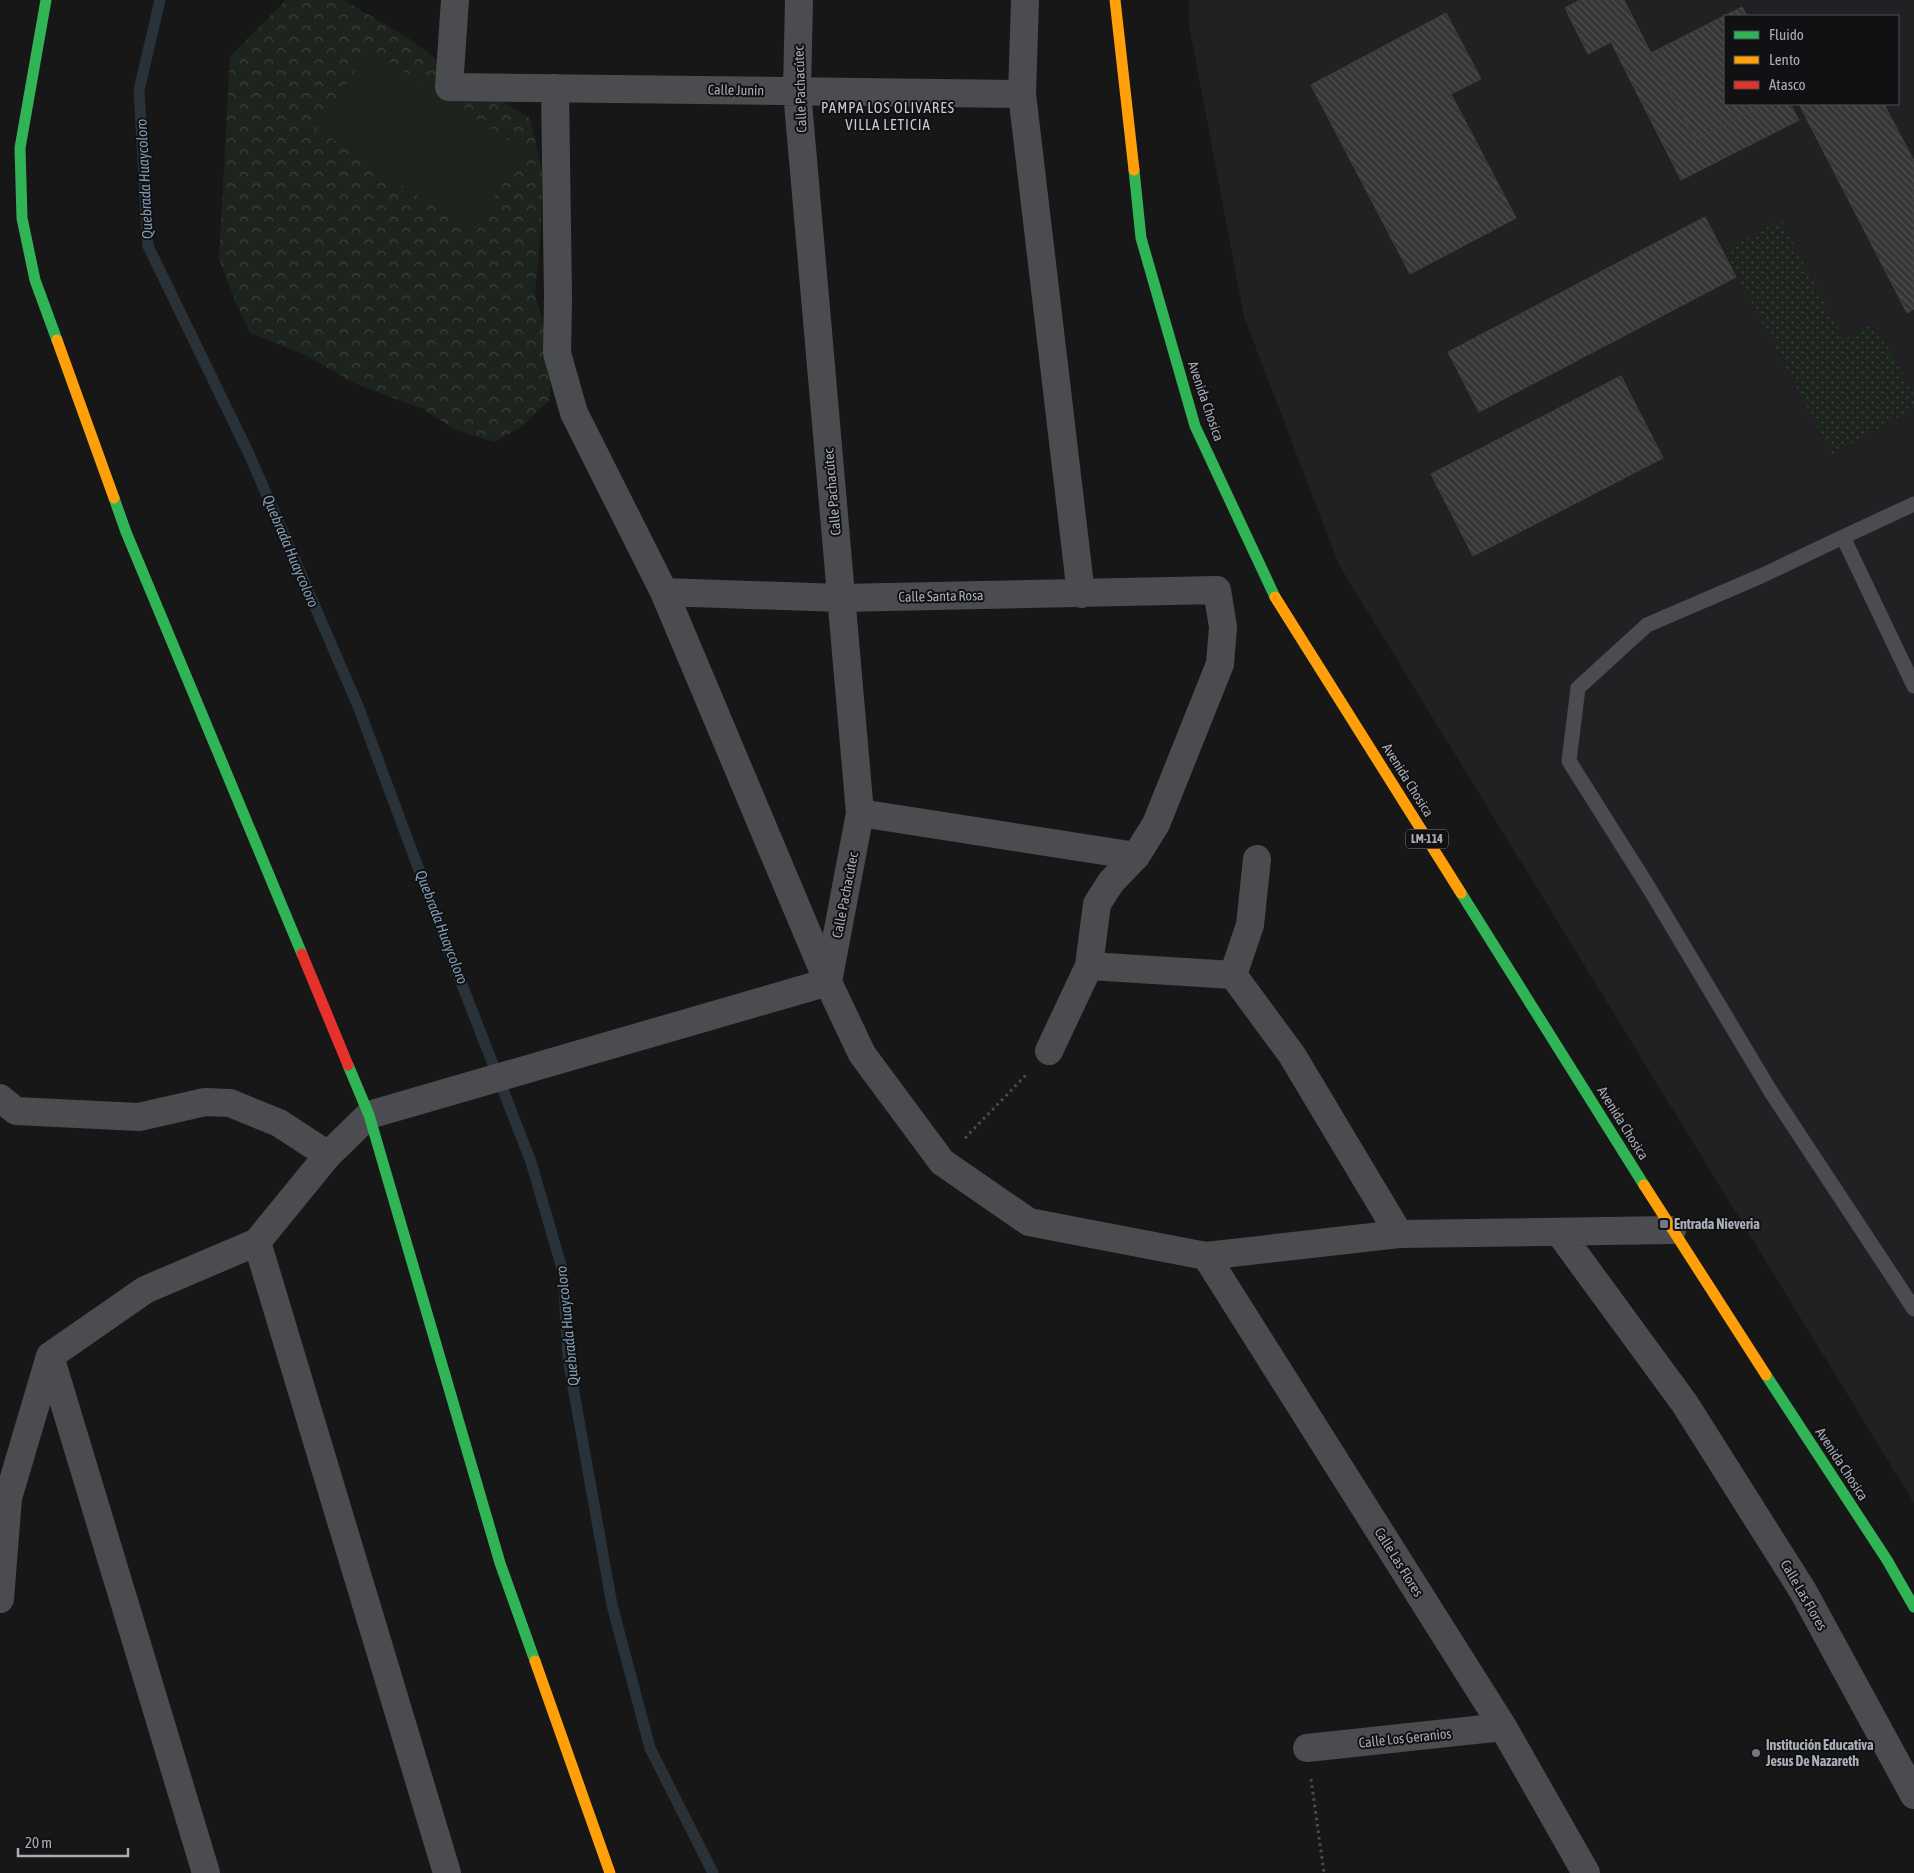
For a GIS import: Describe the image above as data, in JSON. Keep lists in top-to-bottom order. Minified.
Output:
{"streets":{"main road":["Avenida Chosica","LM-114"],"street":["Calle Pachacútec","Calle Junín","Calle Santa Rosa","Calle Las Flores","Calle Los Geranios"]},"crossings":[["Calle Pachacútec","Calle Junín"],["Calle Pachacútec","Calle Santa Rosa"],["Calle Las Flores","Calle Los Geranios"]],"districts":["PAMPA LOS OLIVARES VILLA LETICIA"],"water":["Quebrada Huaycoloro"],"places":{"transit":["Entrada Nieveria"],"other":["Institución Educativa Jesus De Nazareth"]},"legend":["Fluido","Lento","Atasco"],"scale_bar":"20 m"}
